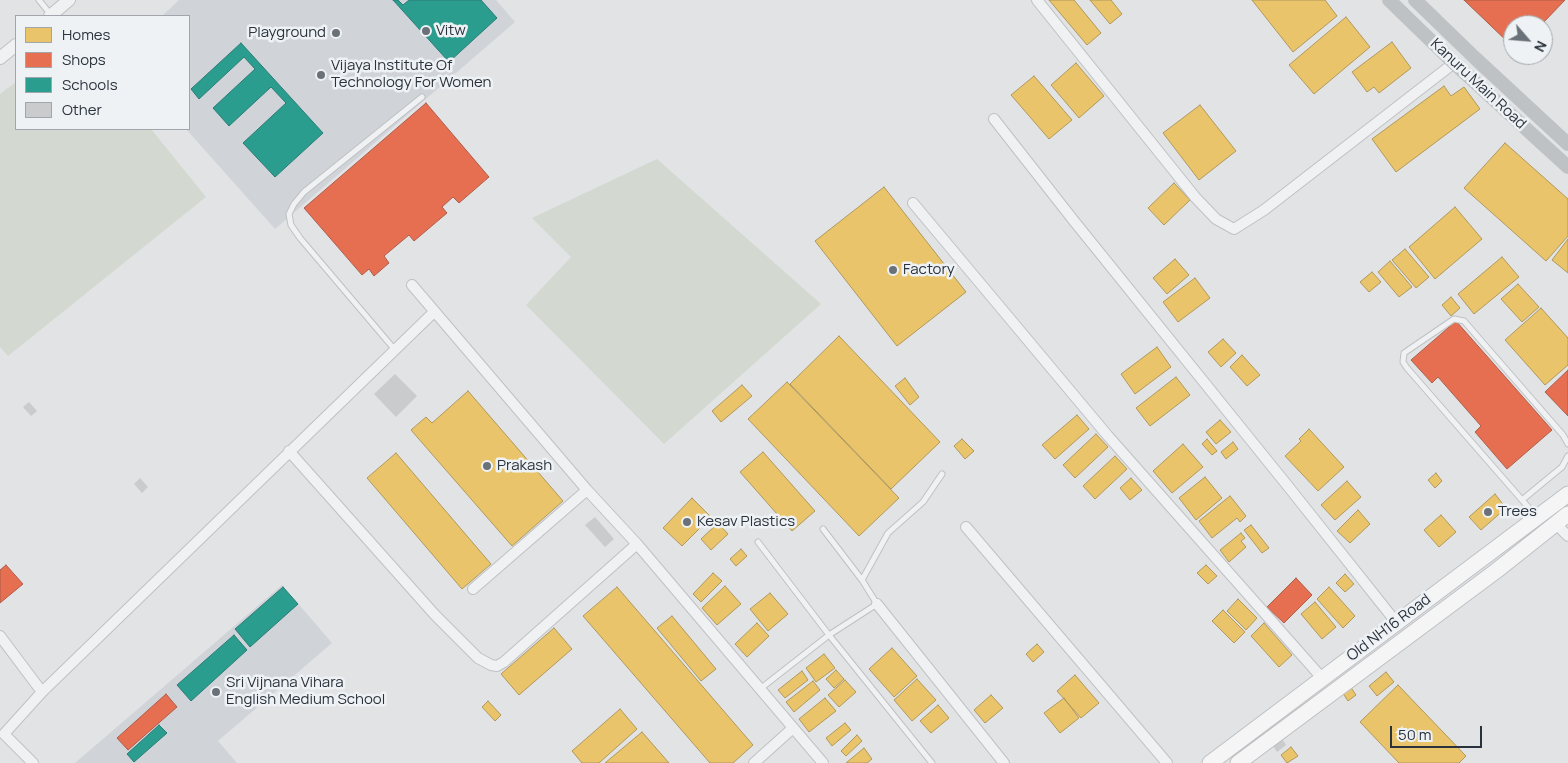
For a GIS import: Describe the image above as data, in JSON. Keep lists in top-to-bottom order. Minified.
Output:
{"streets":{"main road":["Kanuru Main Road","Old NH16 Road"]},"places":["Vitw","Playground","Vijaya Institute Of Technology For Women","Factory","Prakash","Trees","Kesav Plastics","Sri Vijnana Vihara English Medium School"],"legend":["Homes","Shops","Schools","Other"],"scale_bar":"50 m","north":"bottom right"}
